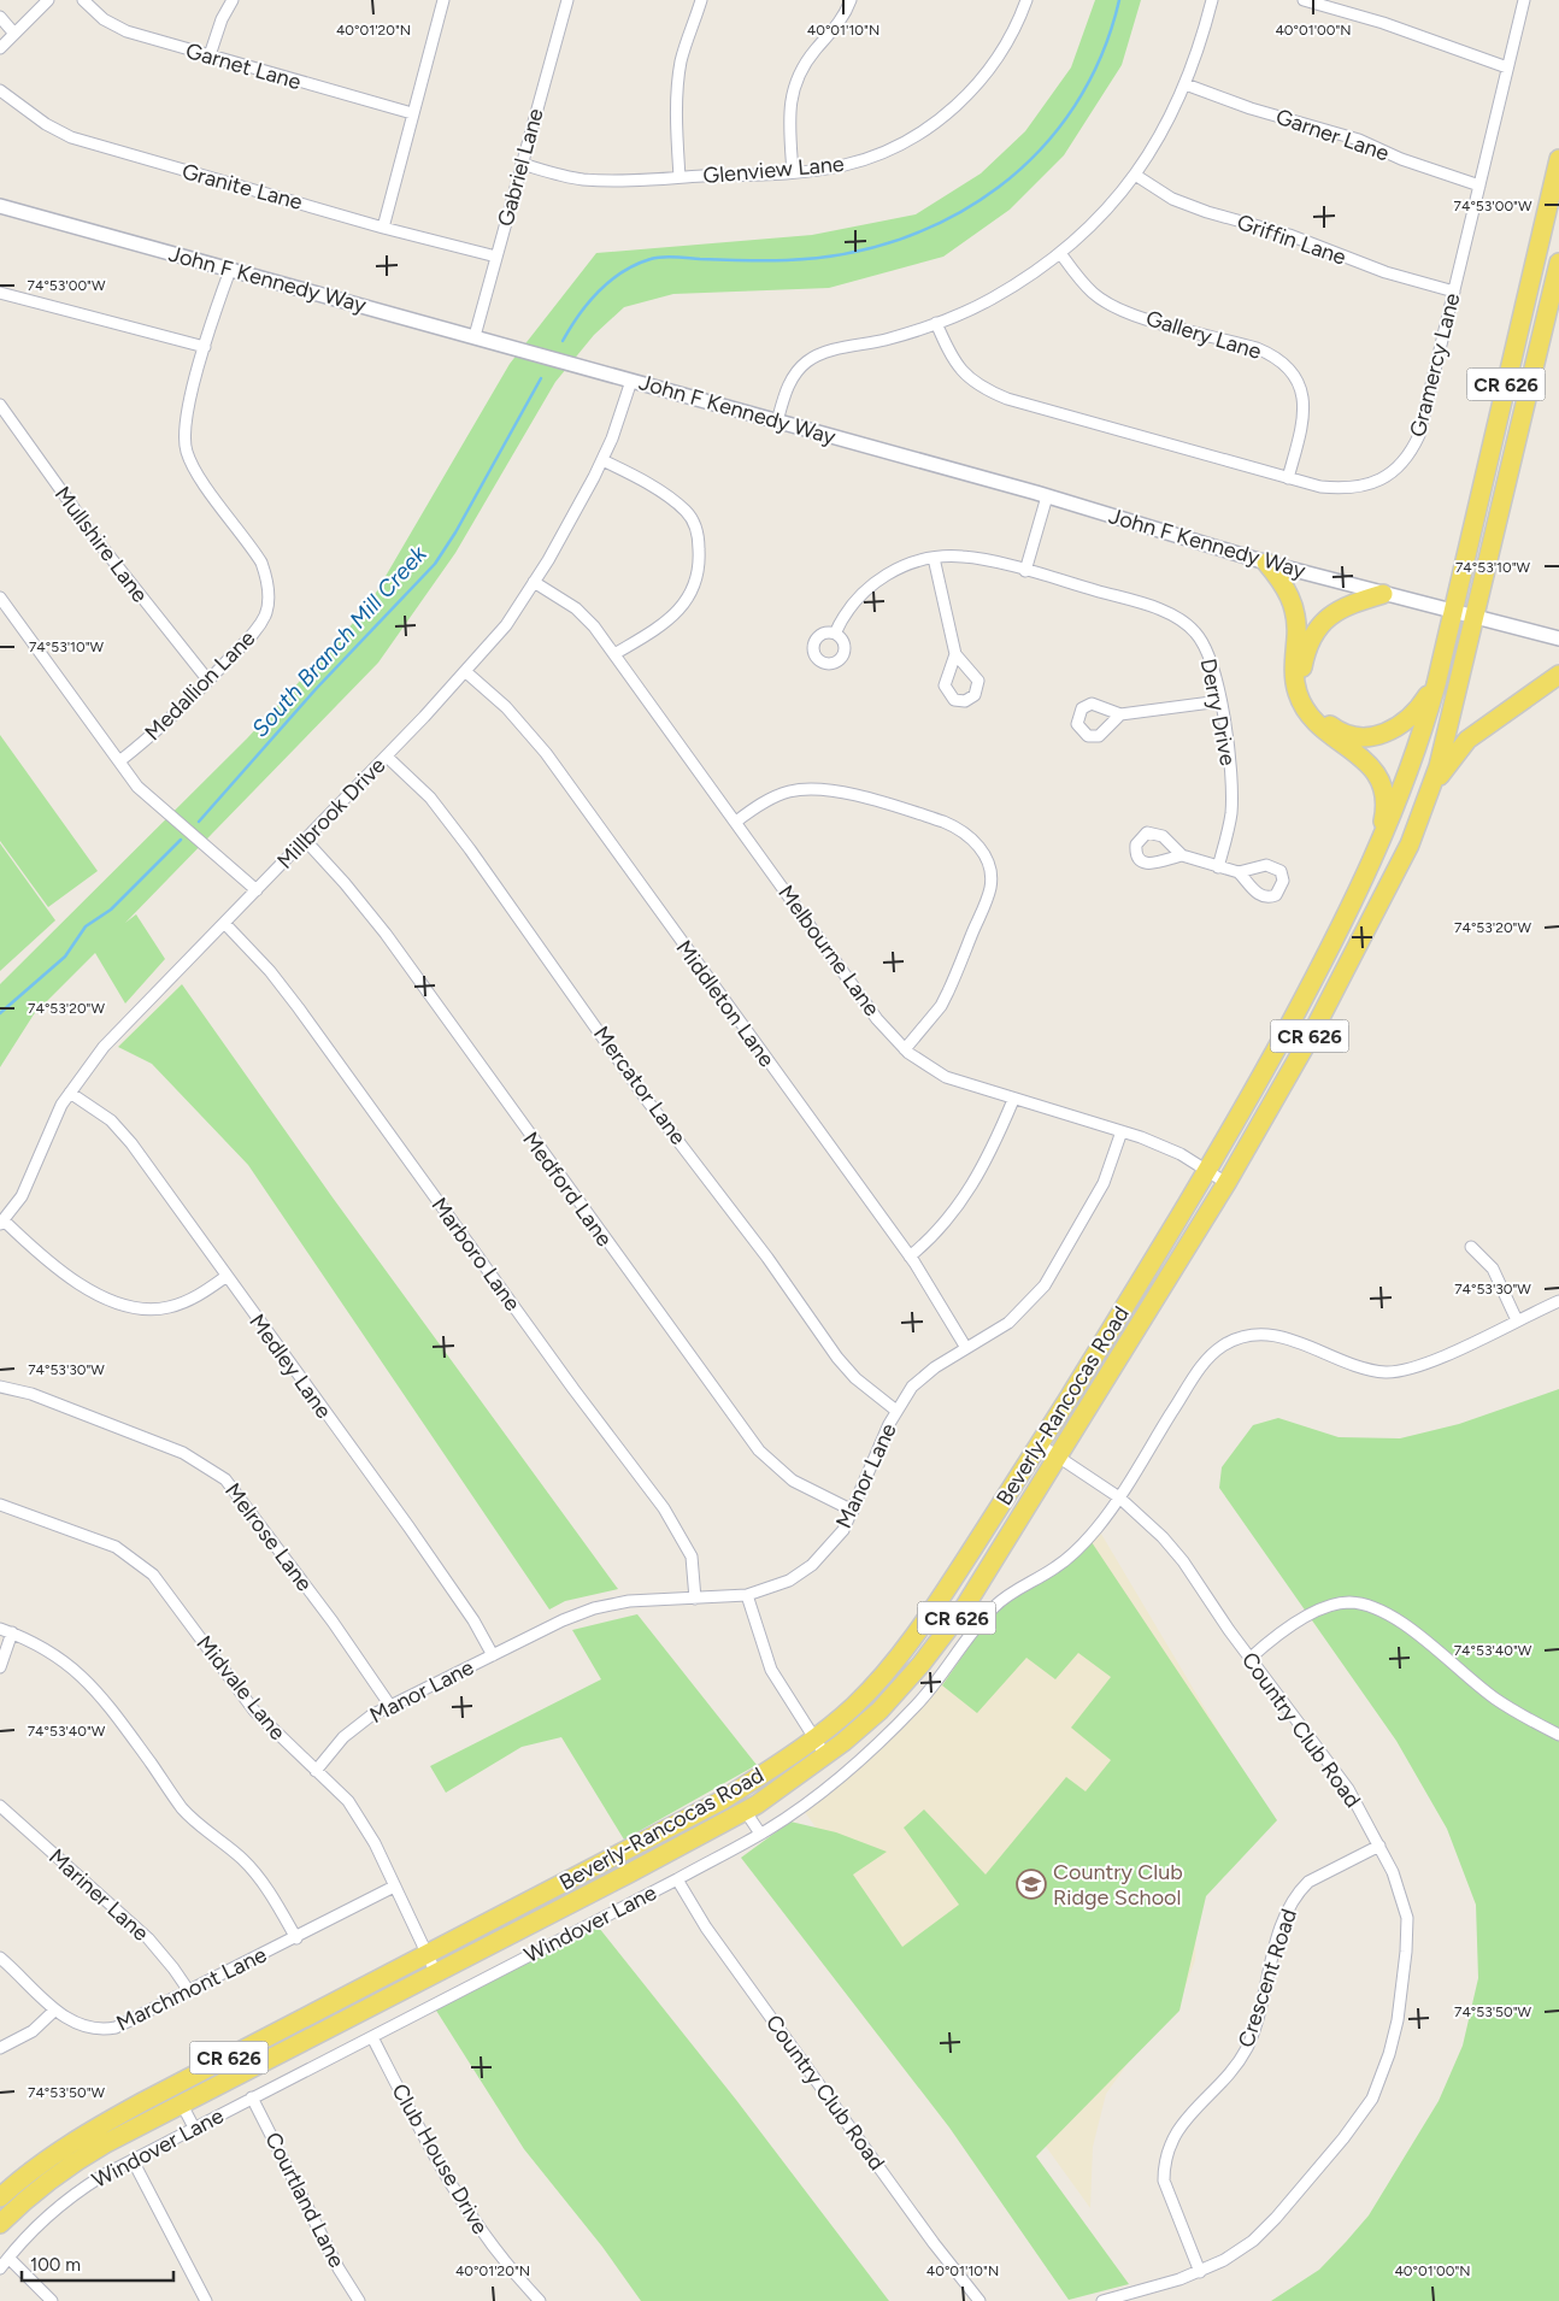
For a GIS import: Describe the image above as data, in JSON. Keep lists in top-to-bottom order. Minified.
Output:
{"streets":{"main road":["CR 626","Beverly-Rancocas Road"],"street":["Garnet Lane","Garner Lane","Gabriel Lane","Glenview Lane","Granite Lane","Griffin Lane","John F Kennedy Way","Gallery Lane","Gramercy Lane","Mullshire Lane","Medallion Lane","Derry Drive","Millbrook Drive","Melbourne Lane","Middleton Lane","Mercator Lane","Medford Lane","Marboro Lane","Medley Lane","Manor Lane","Melrose Lane","Midvale Lane","Country Club Road","Mariner Lane","Windover Lane","Crescent Road","Marchmont Lane","Club House Drive","Courtland Lane"]},"crossings":[["Garner Lane","Gramercy Lane"],["Gabriel Lane","Glenview Lane"],["Gabriel Lane","Granite Lane"],["Gabriel Lane","John F Kennedy Way"],["Griffin Lane","Gramercy Lane"],["John F Kennedy Way","Medallion Lane"],["John F Kennedy Way","Millbrook Drive"],["John F Kennedy Way","Beverly-Rancocas Road"],["Gallery Lane","Gramercy Lane"],["Mullshire Lane","Medallion Lane"],["Millbrook Drive","Melbourne Lane"],["Millbrook Drive","Middleton Lane"],["Millbrook Drive","Mercator Lane"],["Millbrook Drive","Medford Lane"],["Millbrook Drive","Marboro Lane"],["Millbrook Drive","Medley Lane"],["Melbourne Lane","Beverly-Rancocas Road"],["Melbourne Lane","Manor Lane"],["Middleton Lane","Manor Lane"],["Mercator Lane","Manor Lane"],["Medford Lane","Manor Lane"],["Marboro Lane","Manor Lane"],["Medley Lane","Manor Lane"],["Beverly-Rancocas Road","Midvale Lane"],["Beverly-Rancocas Road","Country Club Road"],["Manor Lane","Melrose Lane"],["Manor Lane","Midvale Lane"],["Midvale Lane","Marchmont Lane"],["Country Club Road","Windover Lane"],["Country Club Road","Crescent Road"],["Mariner Lane","Marchmont Lane"],["Windover Lane","Club House Drive"],["Windover Lane","Courtland Lane"]],"water":["South Branch Mill Creek"],"places":{"school or university":["Country Club Ridge School"]},"scale_bar":"100 m","coordinates":["40°01'20\"N","40°01'10\"N","40°01'00\"N","74°53'00\"W","74°53'10\"W","74°53'20\"W","74°53'30\"W","74°53'40\"W","74°53'50\"W"]}
